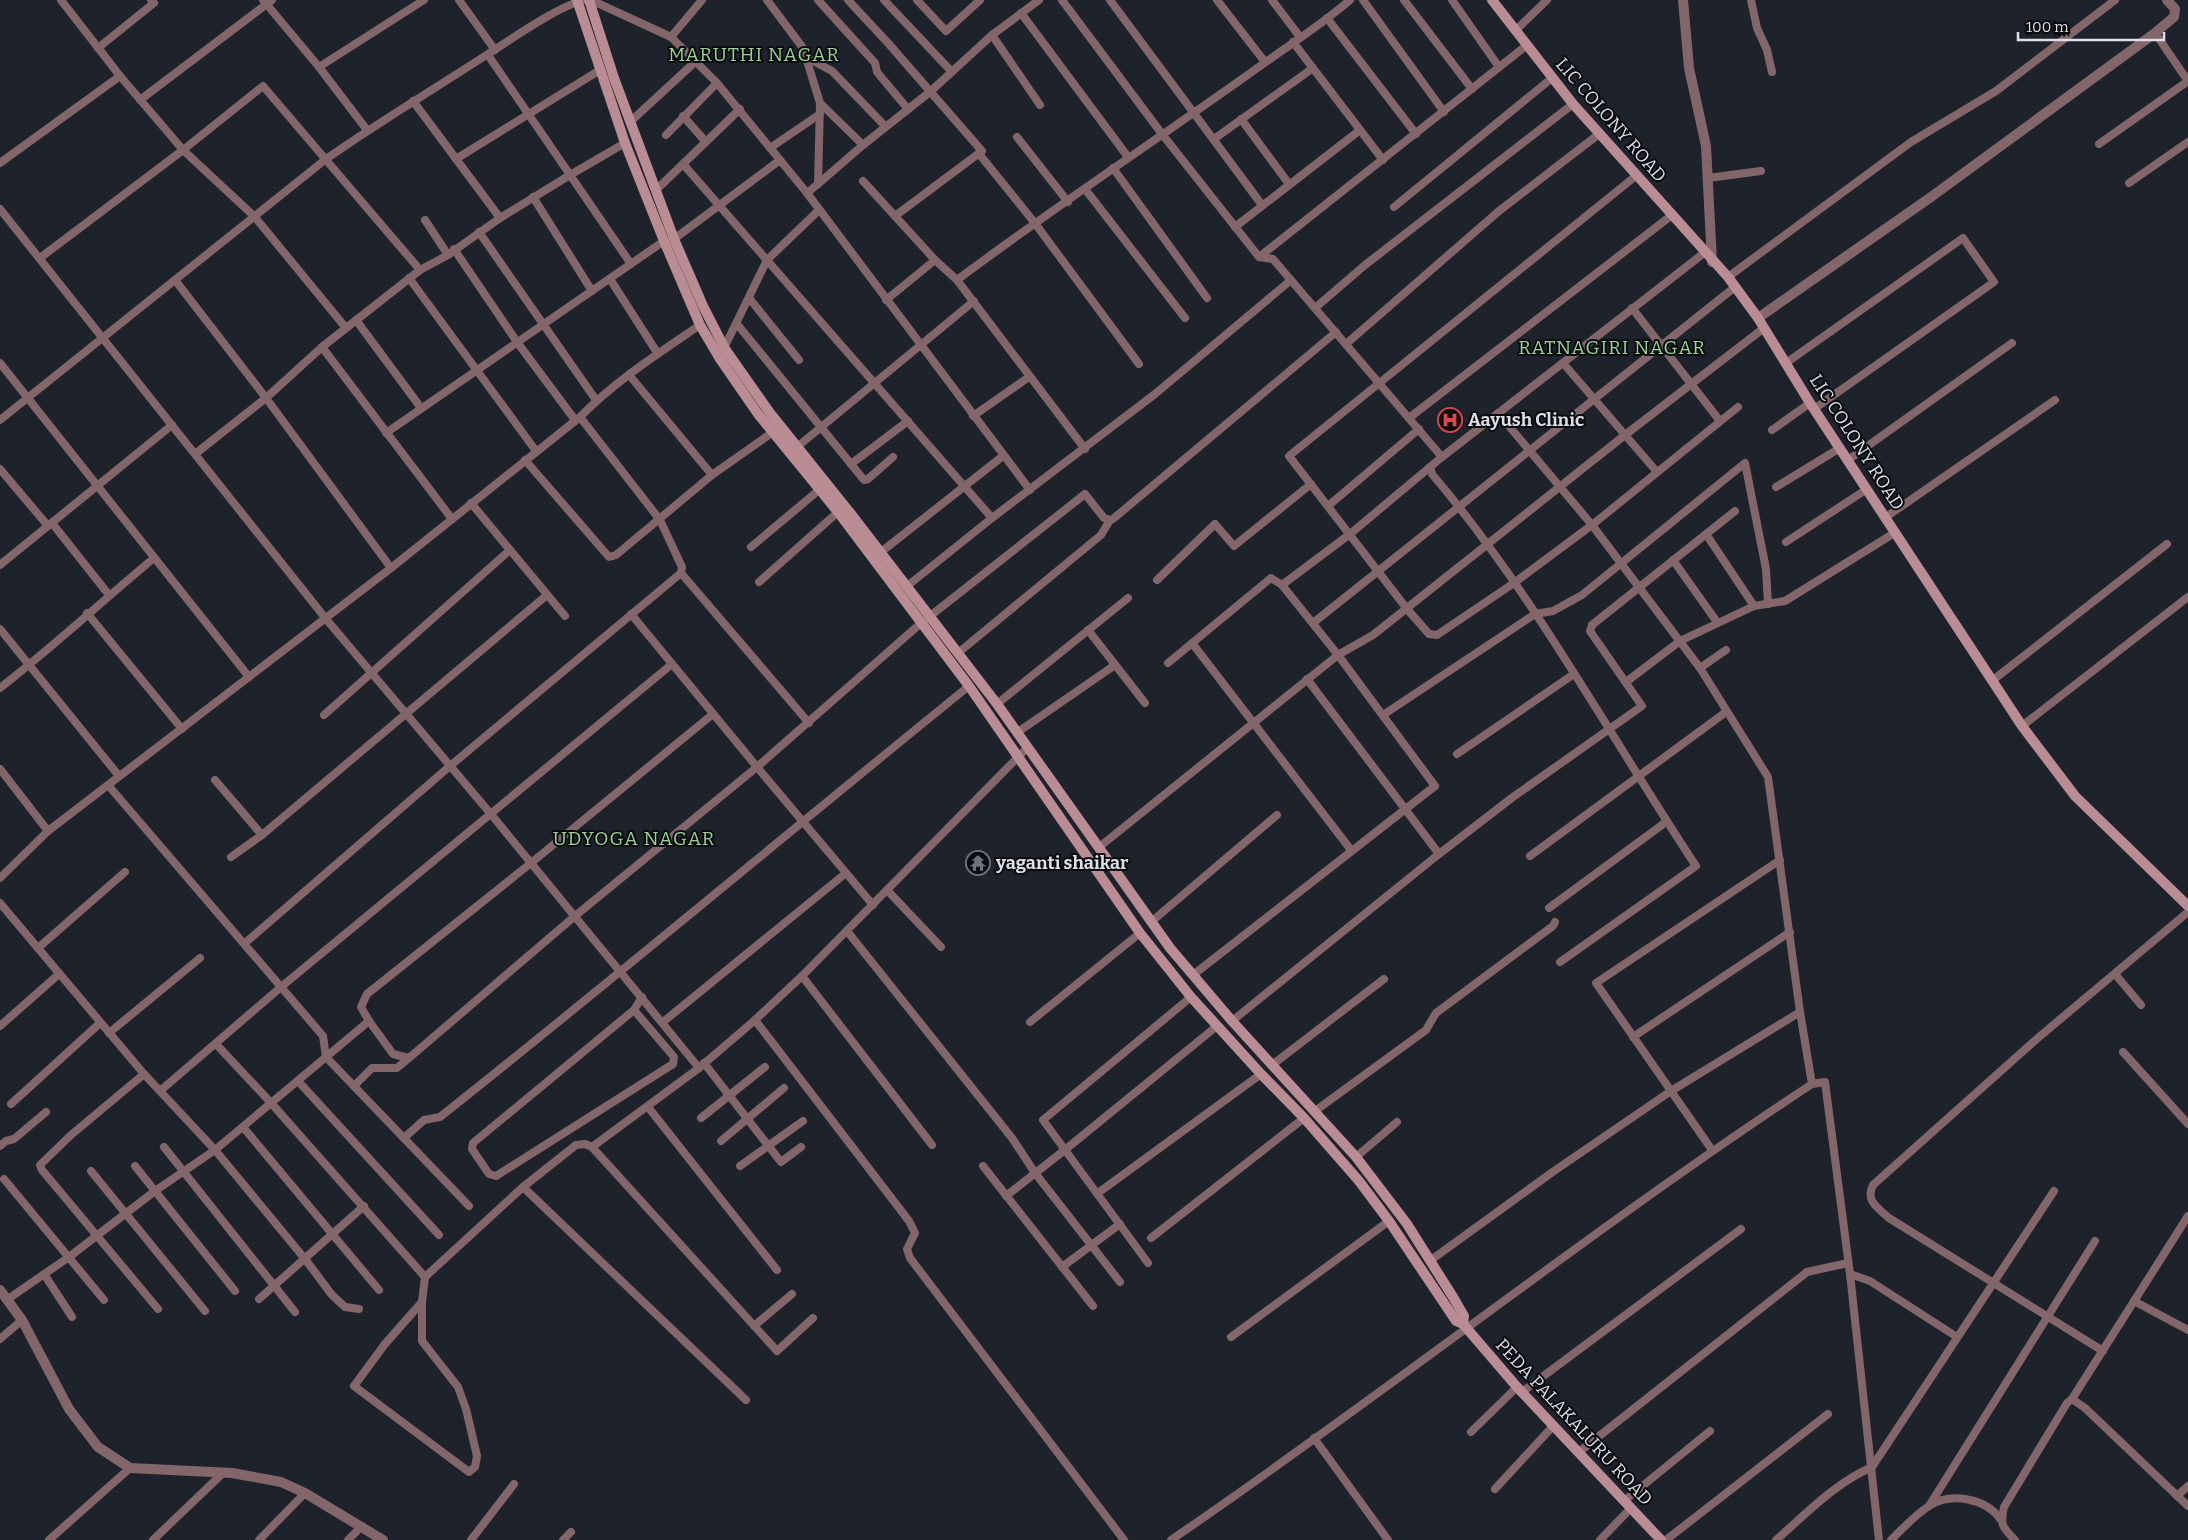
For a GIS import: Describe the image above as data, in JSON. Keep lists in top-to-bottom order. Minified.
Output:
{"streets":{"main road":["LIC COLONY ROAD","PEDA PALAKALURU ROAD"]},"districts":["MARUTHI NAGAR","RATNAGIRI NAGAR","UDYOGA NAGAR"],"places":{"hospital":["Aayush Clinic"],"temple":["yaganti shaikar"]},"scale_bar":"100 m"}
